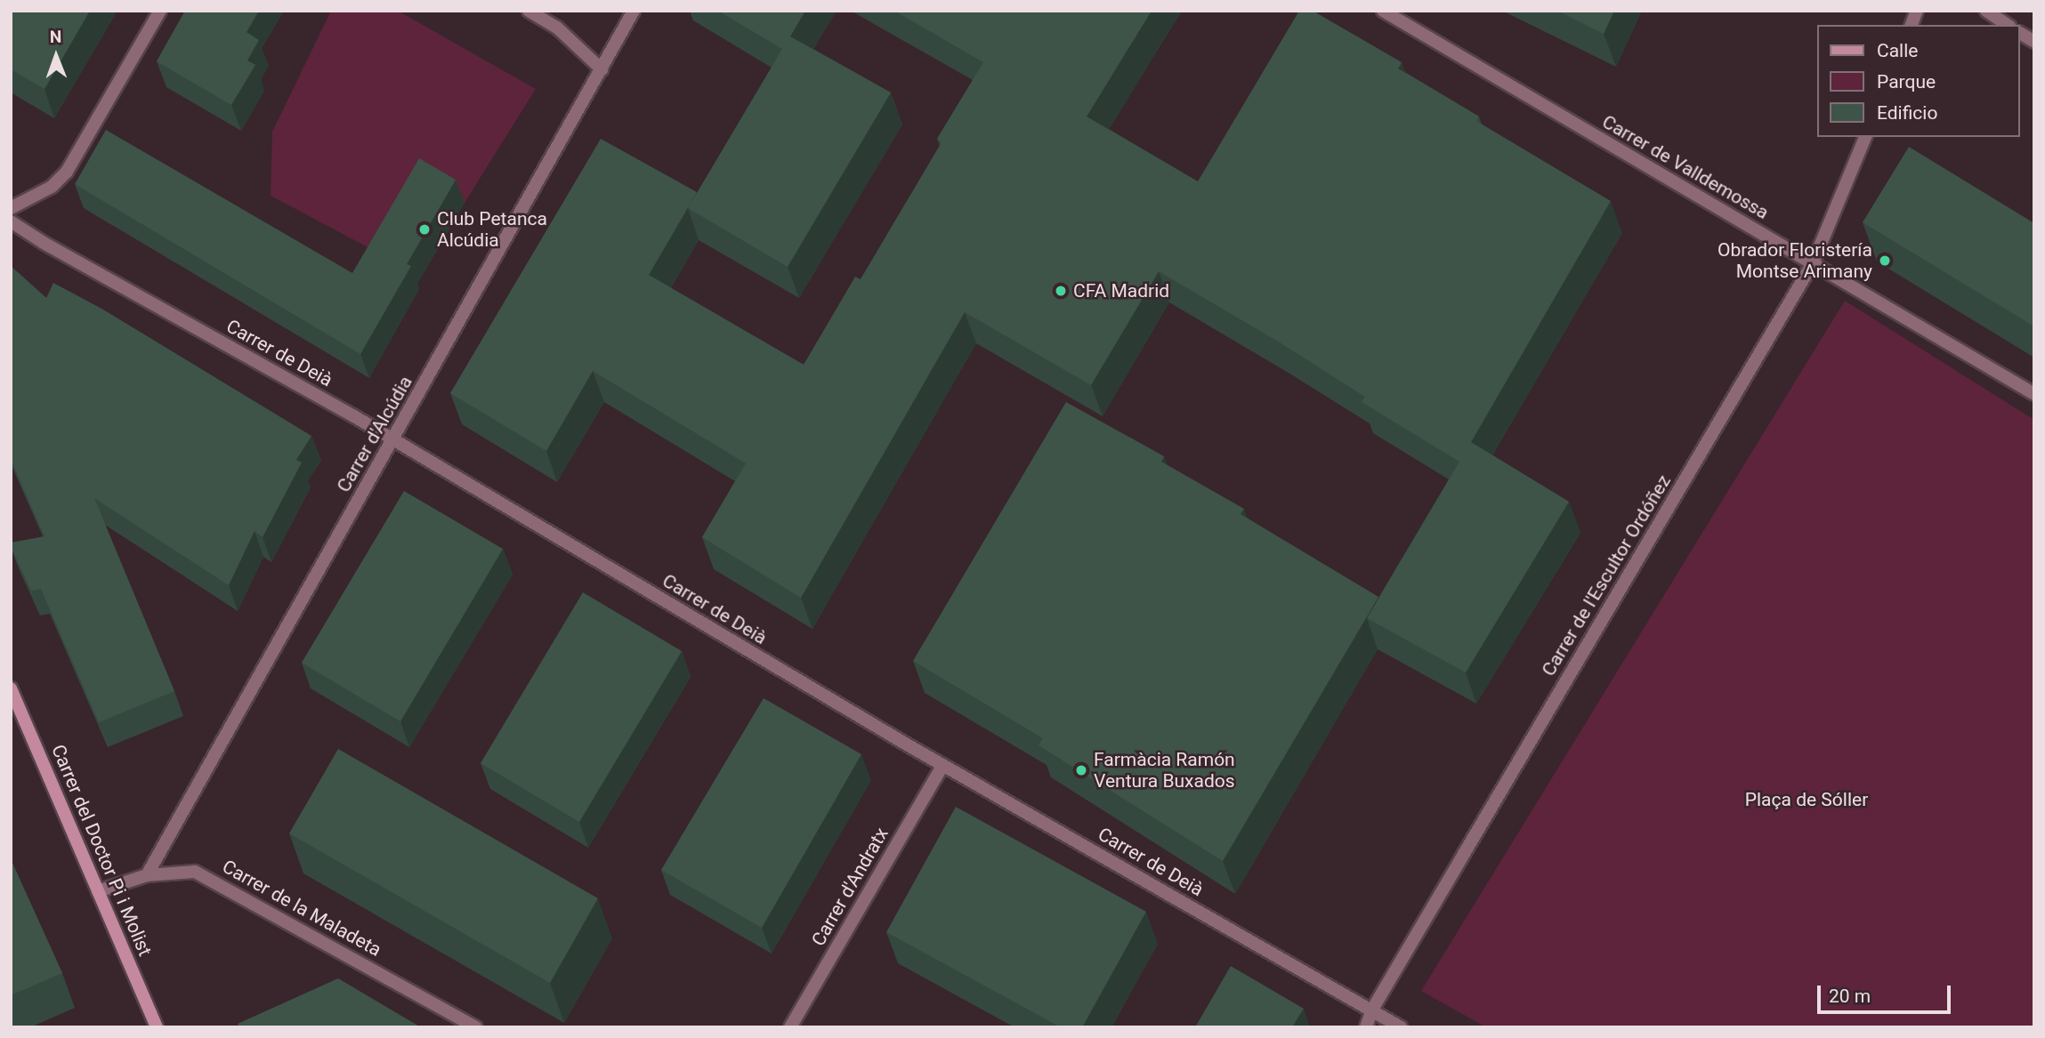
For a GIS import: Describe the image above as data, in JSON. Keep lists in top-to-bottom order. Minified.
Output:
{"streets":{"main road":["Carrer del Doctor Pi i Molist"],"street":["Carrer de Valldemossa","Carrer de Deià","Carrer d'Alcúdia","Carrer de l'Escultor Ordóñez","Carrer d'Andratx","Carrer de la Maladeta"]},"crossings":[["Carrer de Valldemossa","Carrer de l'Escultor Ordóñez"],["Carrer de Deià","Carrer d'Alcúdia"],["Carrer de Deià","Carrer de l'Escultor Ordóñez"],["Carrer de Deià","Carrer d'Andratx"],["Carrer d'Alcúdia","Carrer de la Maladeta"],["Carrer del Doctor Pi i Molist","Carrer de la Maladeta"]],"parks":["Plaça de Sóller"],"places":["Club Petanca Alcúdia","Obrador Floristería Montse Arimany","CFA Madrid","Farmàcia Ramón Ventura Buxados"],"legend":["Calle","Parque","Edificio"],"scale_bar":"20 m","north":"top"}
